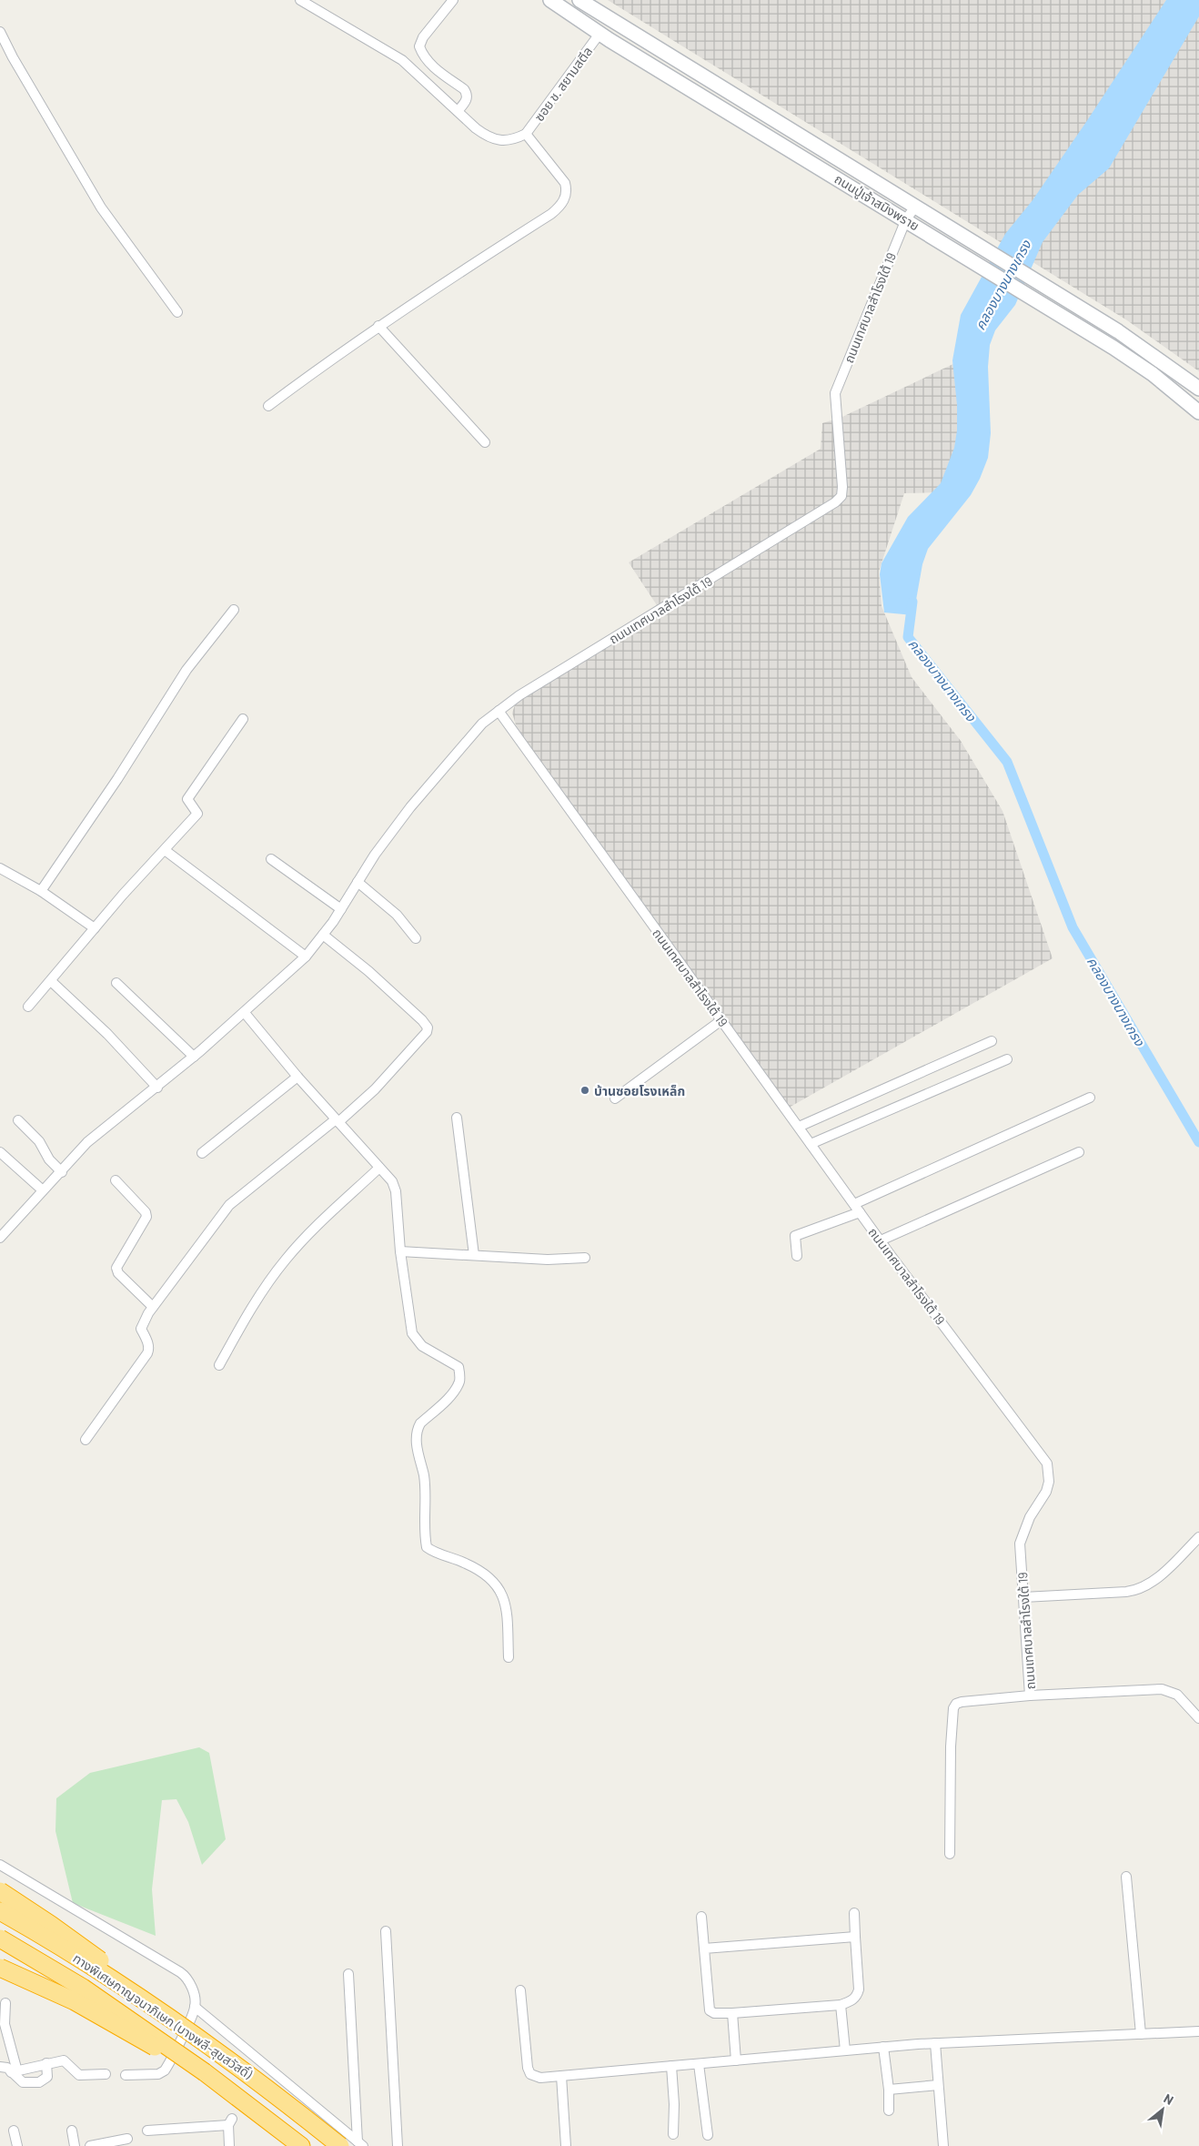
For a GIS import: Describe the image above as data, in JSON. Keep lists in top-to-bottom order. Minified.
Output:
{"streets":{"highway":["ทางพิเศษกาญจนาภิเษก (บางพลี-สุขสวัสดิ์)"],"main road":["ถนนปู่เจ้าสมิงพราย"],"street":["ซอย ช. สยามสตีล","ถนนเทศบาลสำโรงใต้ 19"]},"crossings":[["ซอย ช. สยามสตีล","ถนนปู่เจ้าสมิงพราย"],["ถนนปู่เจ้าสมิงพราย","ถนนเทศบาลสำโรงใต้ 19"]],"water":["คลองบางนางเกรง"],"places":["บ้านซอยโรงเหล็ก"],"north":"top right"}
